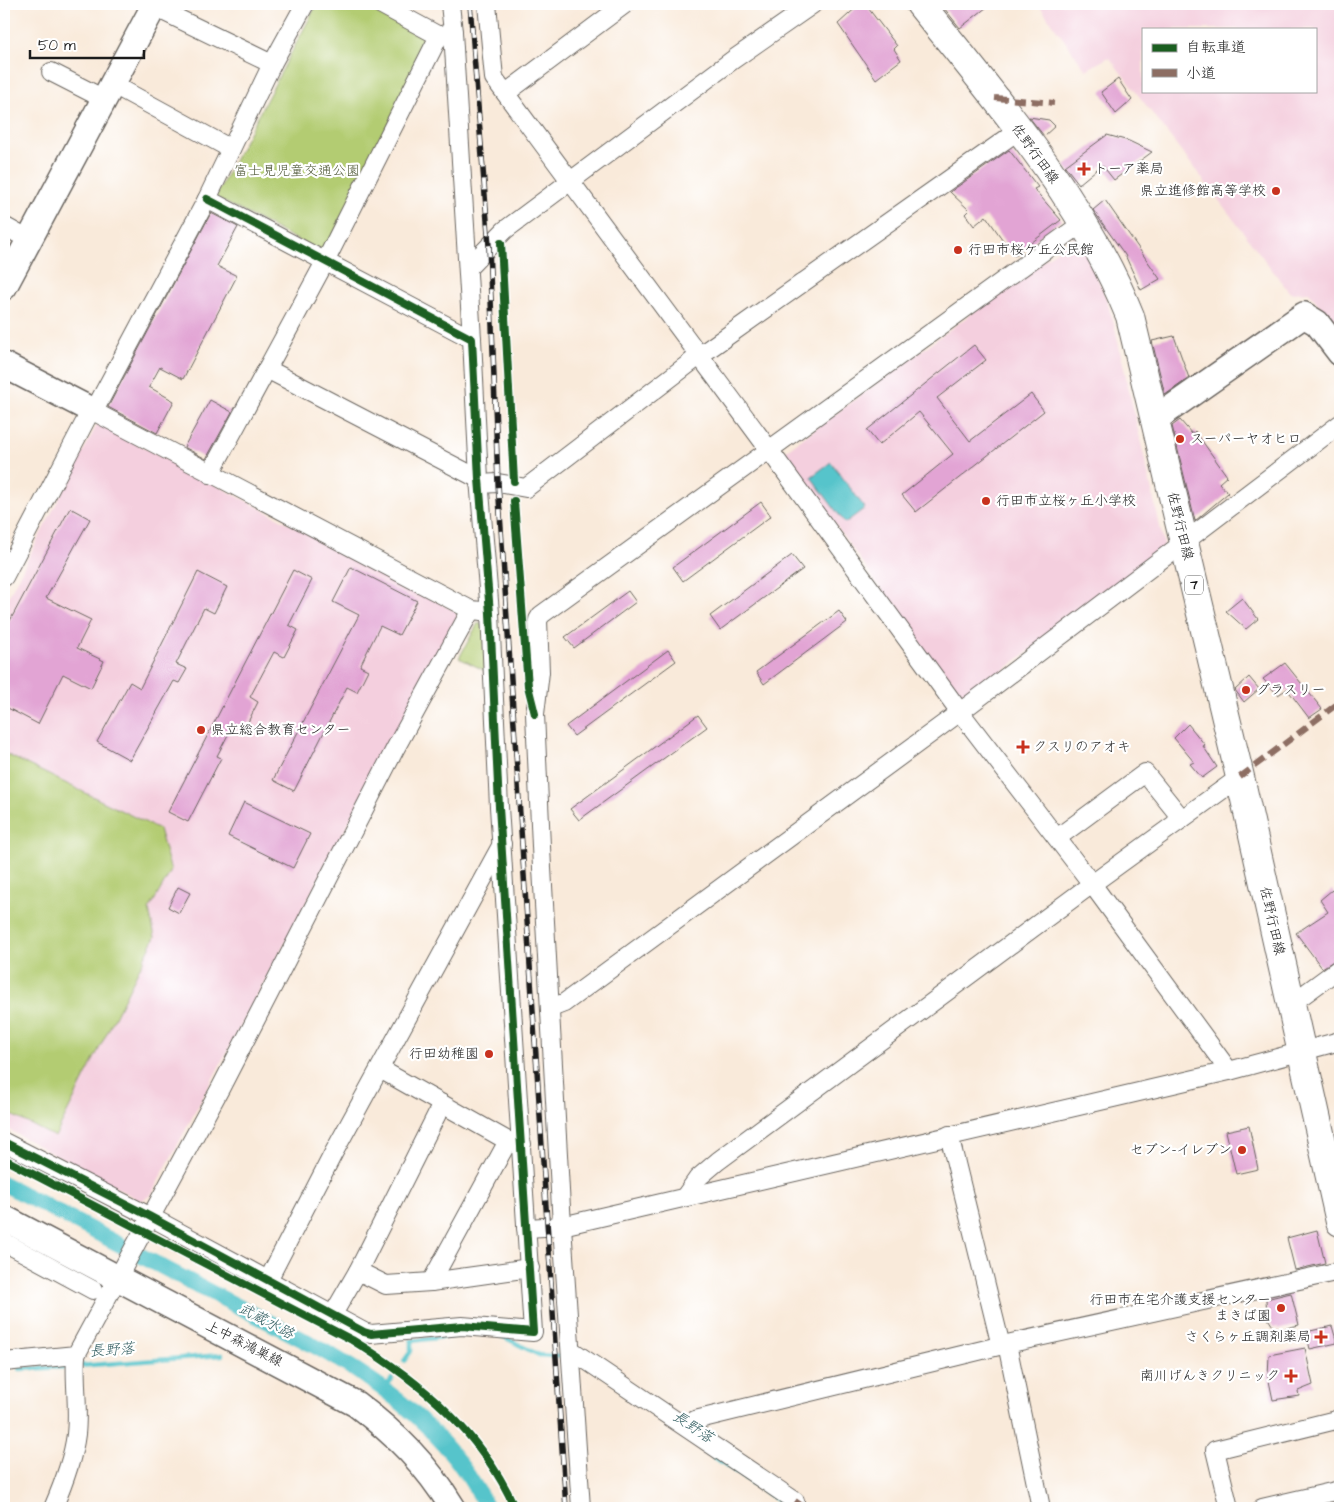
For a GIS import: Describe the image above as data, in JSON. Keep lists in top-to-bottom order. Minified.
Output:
{"streets":{"main road":["佐野行田線","7"],"street":["上中森鴻巣線"]},"water":["武蔵水路","長野落"],"parks":["富士見児童交通公園"],"places":{"health":["トーア薬局","クスリのアオキ","さくらヶ丘調剤薬局","南川げんきクリニック"],"other":["県立進修館高等学校","行田市桜ケ丘公民館","スーパーヤオヒロ","行田市立桜ヶ丘小学校","グラスリー","県立総合教育センター","行田幼稚園","セブン-イレブン","行田市在宅介護支援センター まきば園"]},"legend":["自転車道","小道"],"scale_bar":"50 m"}
